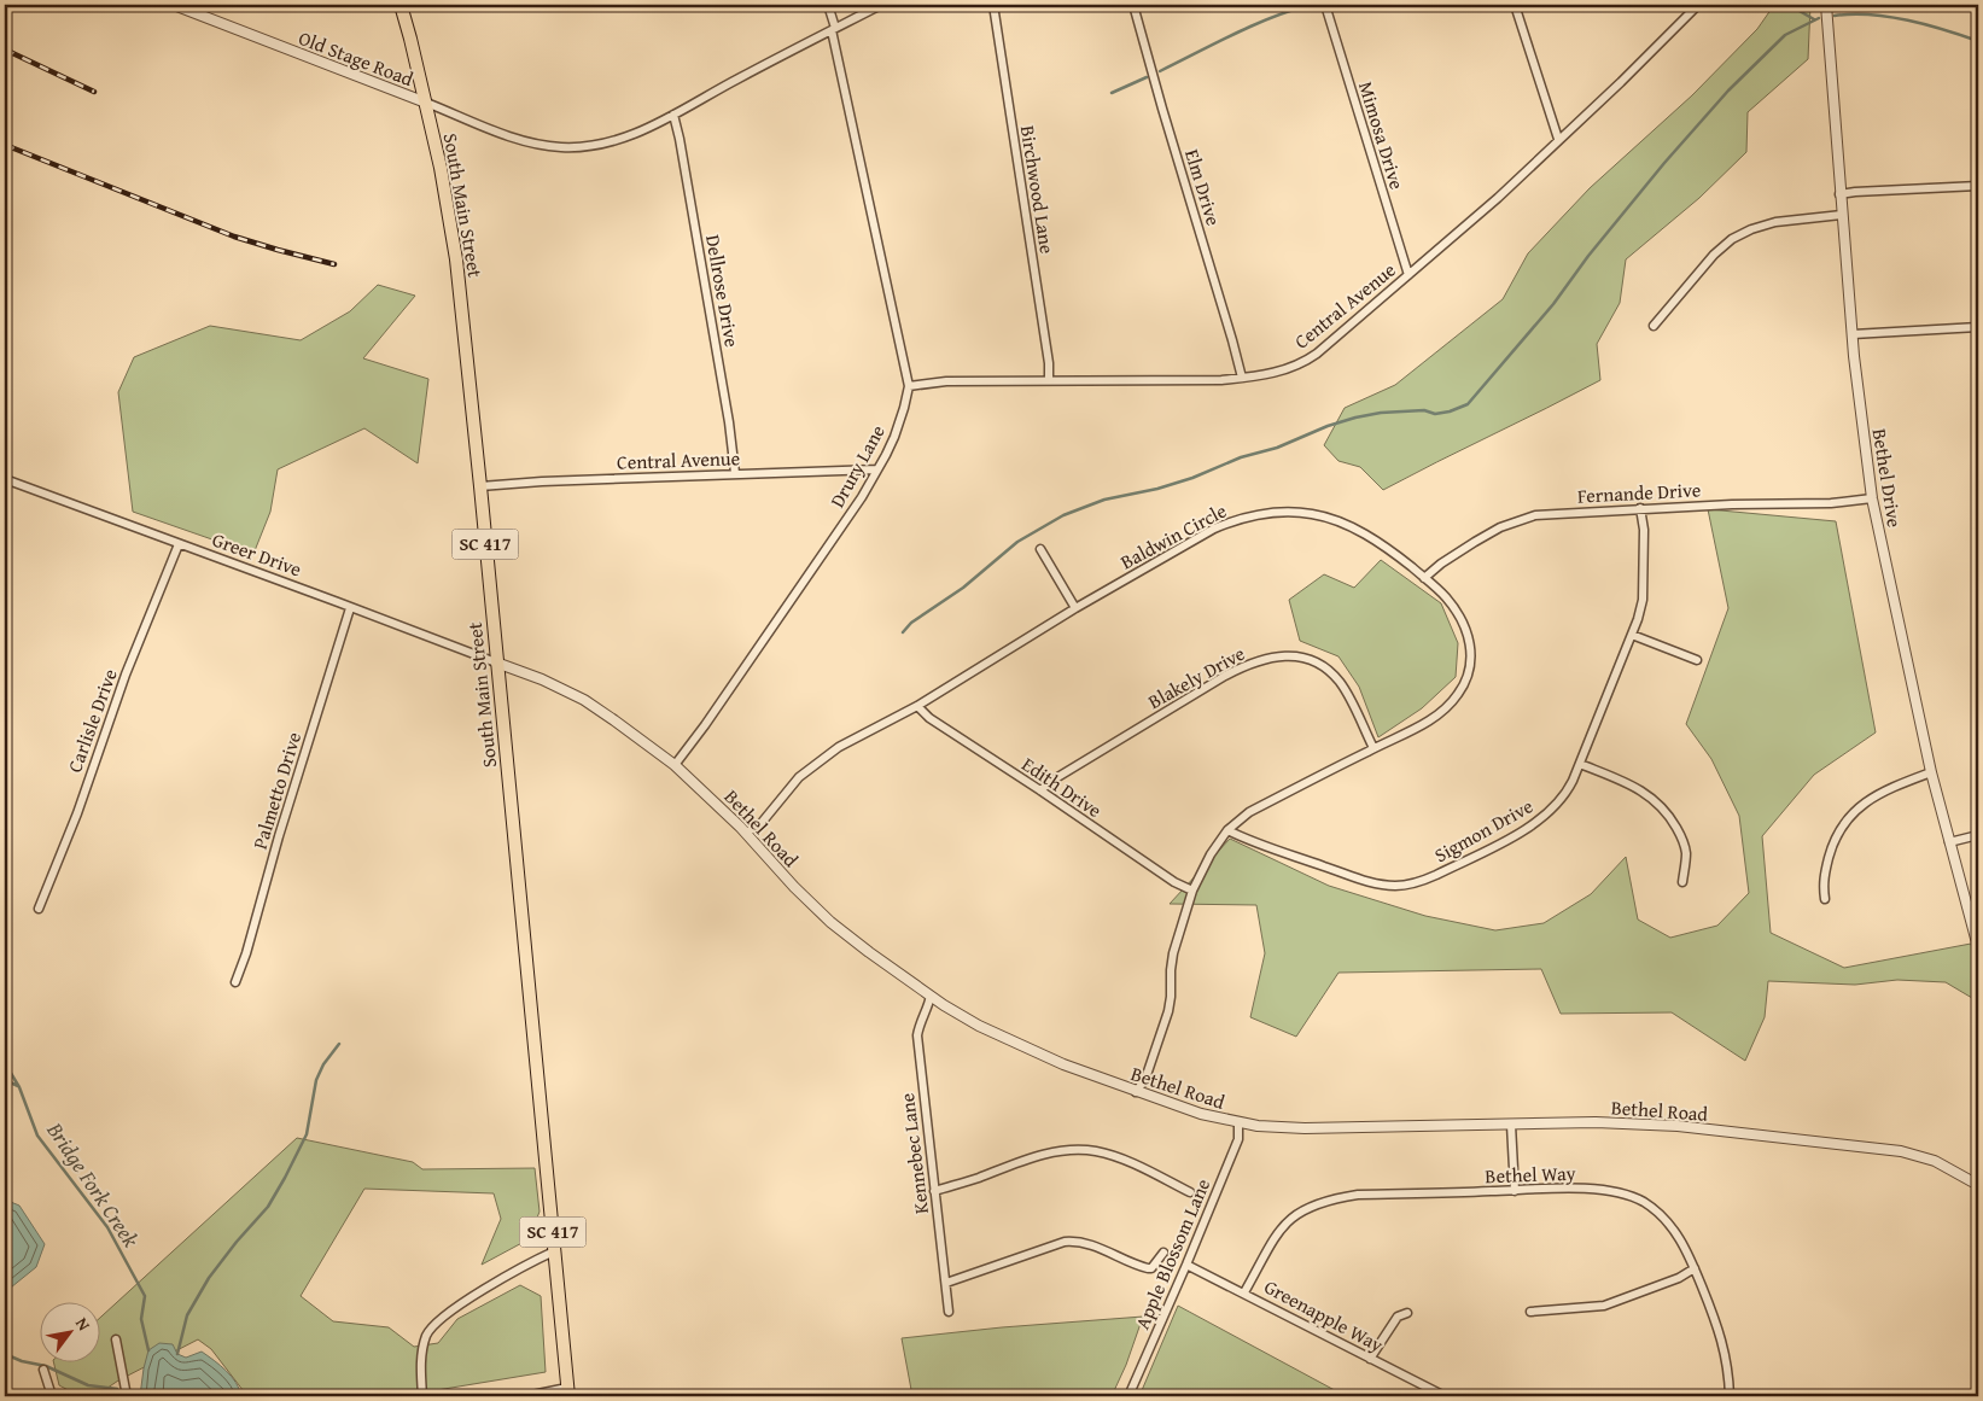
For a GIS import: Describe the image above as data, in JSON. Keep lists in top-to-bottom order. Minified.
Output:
{"streets":{"main road":["South Main Street","SC 417"],"street":["Old Stage Road","Mimosa Drive","Elm Drive","Birchwood Lane","Dellrose Drive","Central Avenue","Drury Lane","Bethel Drive","Fernande Drive","Baldwin Circle","Greer Drive","Blakely Drive","Carlisle Drive","Edith Drive","Palmetto Drive","Bethel Road","Sigmon Drive","Kennebec Lane","Bethel Way","Apple Blossom Lane","Greenapple Way"]},"crossings":[["Old Stage Road","South Main Street"],["Mimosa Drive","Central Avenue"],["Elm Drive","Central Avenue"],["Birchwood Lane","Central Avenue"],["South Main Street","Central Avenue"],["South Main Street","Greer Drive"],["South Main Street","Bethel Road"],["Dellrose Drive","Central Avenue"],["Central Avenue","Drury Lane"],["Drury Lane","Bethel Road"],["Bethel Drive","Fernande Drive"],["Fernande Drive","Baldwin Circle"],["Fernande Drive","Sigmon Drive"],["Baldwin Circle","Blakely Drive"],["Baldwin Circle","Edith Drive"],["Baldwin Circle","Bethel Road"],["Baldwin Circle","Sigmon Drive"],["Greer Drive","Carlisle Drive"],["Greer Drive","Palmetto Drive"],["Greer Drive","Bethel Road"],["Blakely Drive","Edith Drive"],["Bethel Road","Kennebec Lane"],["Bethel Road","Apple Blossom Lane"],["Bethel Way","Greenapple Way"],["Apple Blossom Lane","Greenapple Way"]],"water":["Bridge Fork Creek"],"north":"top right"}
